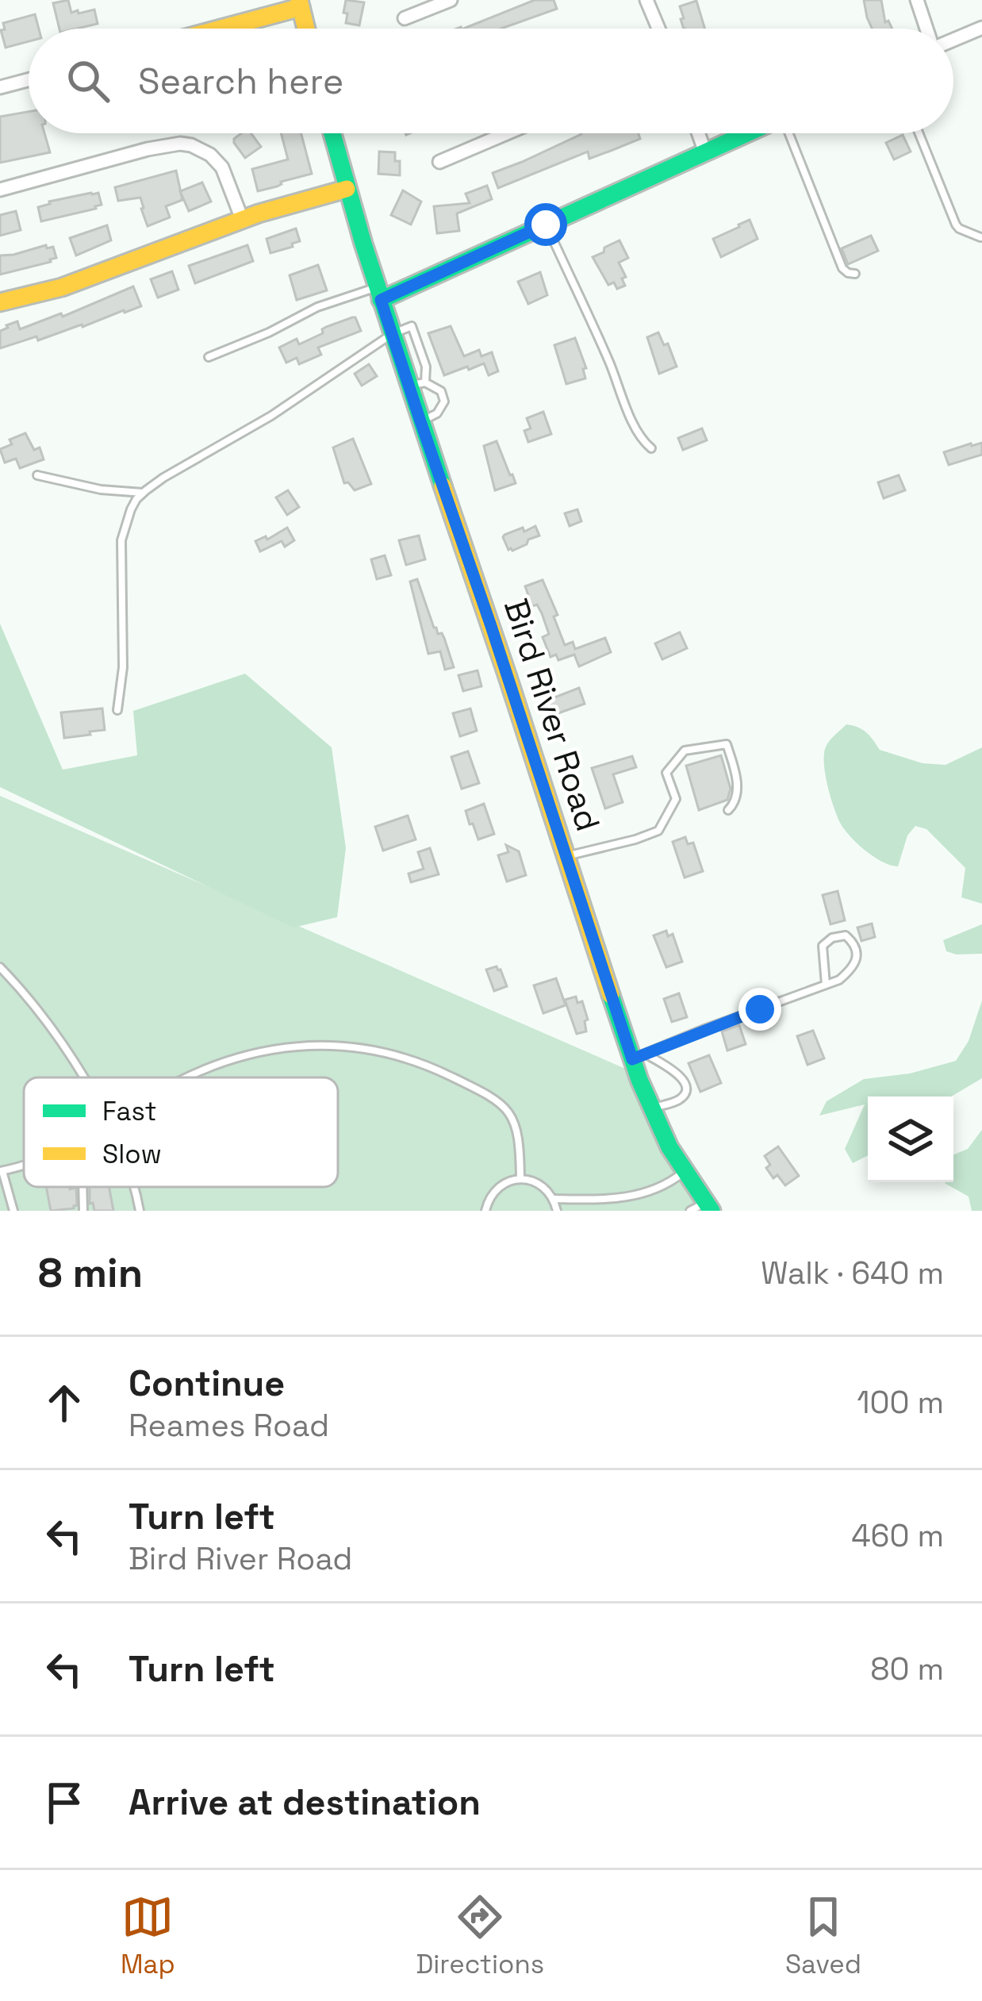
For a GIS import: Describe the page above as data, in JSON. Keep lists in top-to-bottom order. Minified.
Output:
{"streets":{"street":["Bird River Road"]},"legend":["Fast","Slow"],"page":{"search":"Search here","heading":["8 min","Walk · 640 m"],"list":[["Continue","Reames Road","100 m"],["Turn left","Bird River Road","460 m"],["Turn left","80 m"],"Arrive at destination"],"nav":["Map","Directions","Saved"]}}
